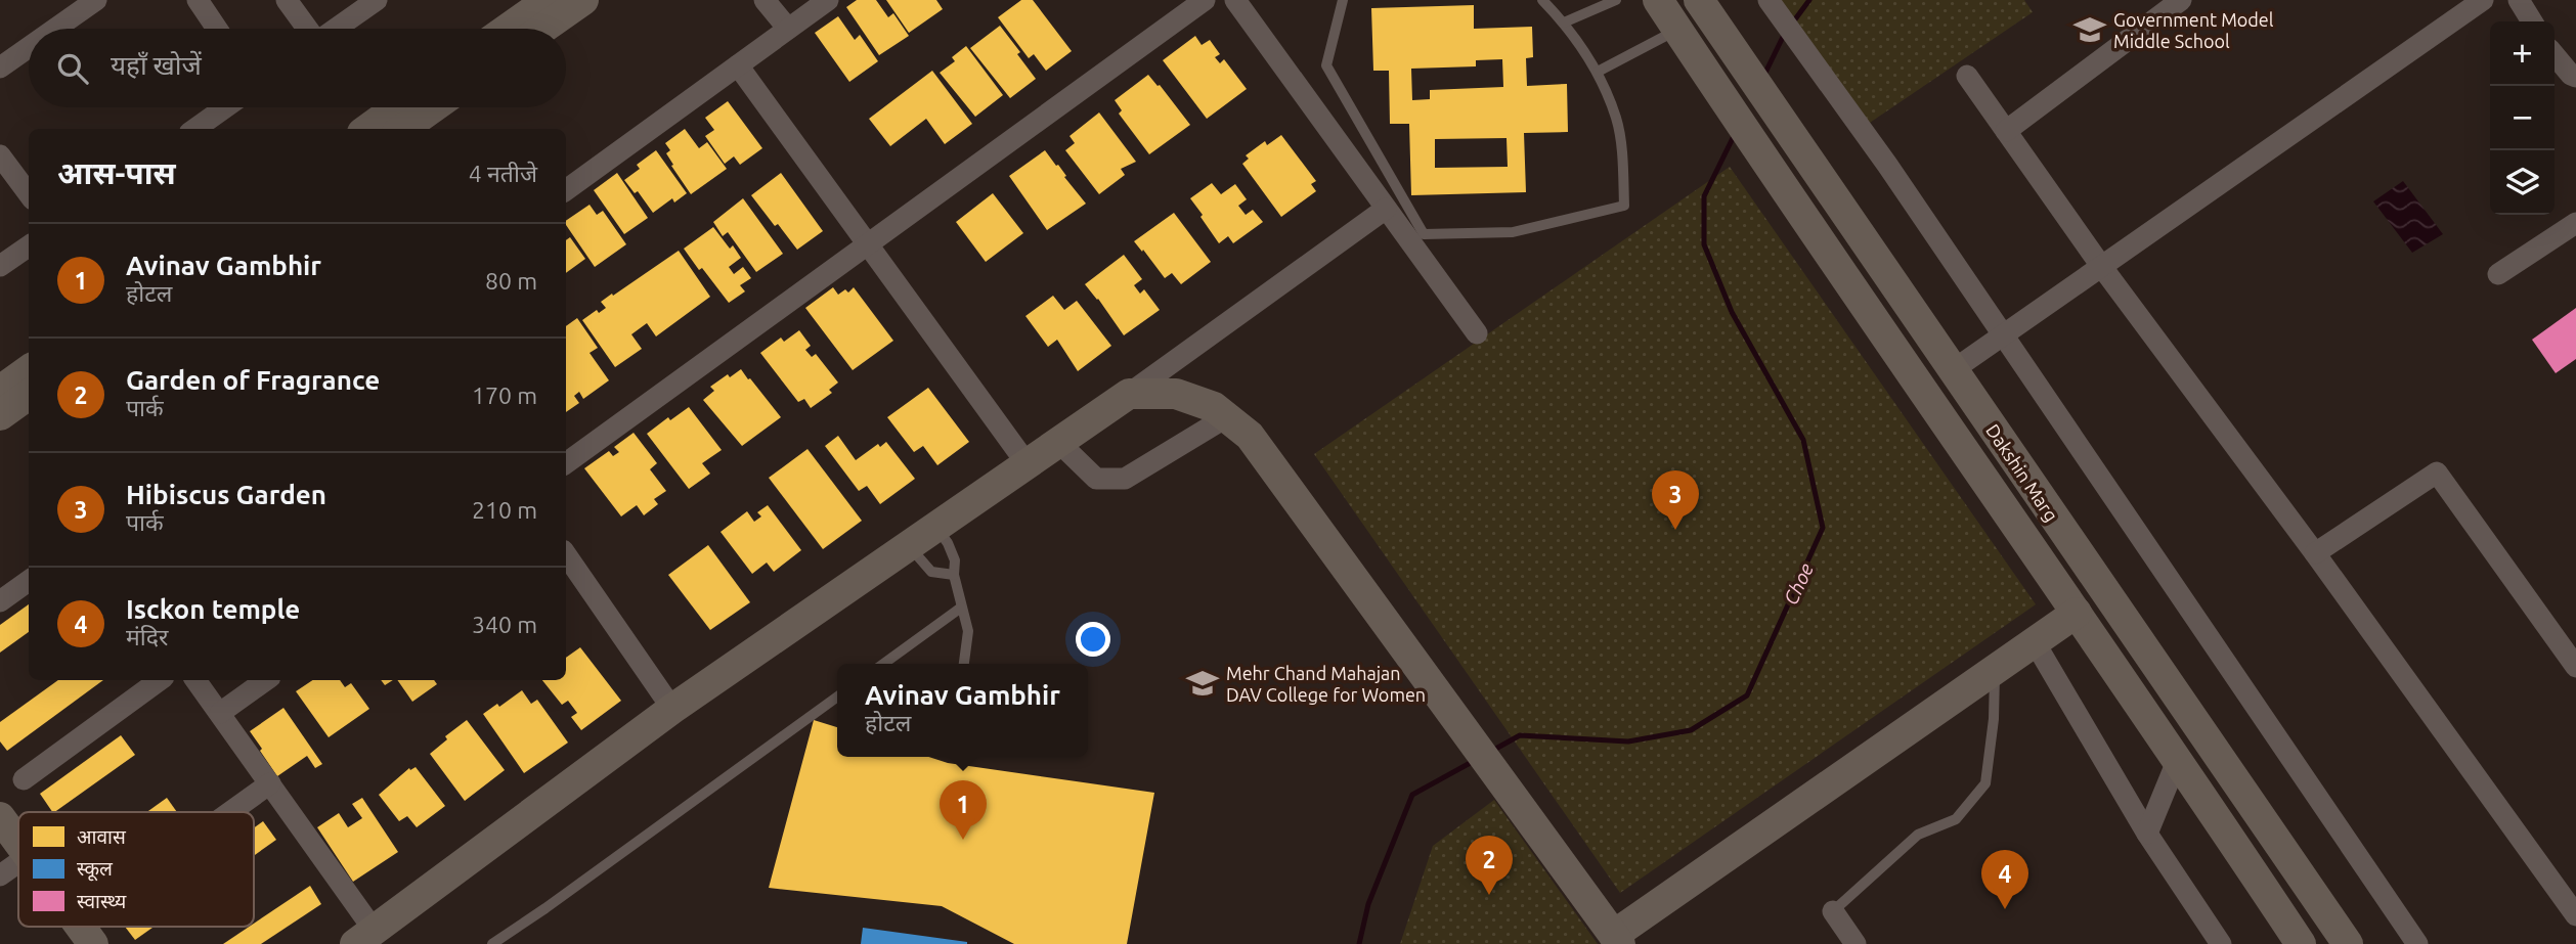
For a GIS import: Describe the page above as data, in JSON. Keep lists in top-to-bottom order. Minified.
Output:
{"streets":{"main road":["Dakshin Marg"]},"water":["Choe"],"places":{"school or university":["Government Model Middle School","Mehr Chand Mahajan DAV College for Women"]},"legend":["आवास","स्कूल","स्वास्थ्य"],"page":{"map_buttons":["+","−"],"search":"यहाँ खोजें","heading":["आस-पास","4 नतीजे"],"list":[{"mark":"1","name":"Avinav Gambhir","note":"होटल","value":"80 m"},{"mark":"2","name":"Garden of Fragrance","note":"पार्क","value":"170 m"},{"mark":"3","name":"Hibiscus Garden","note":"पार्क","value":"210 m"},{"mark":"4","name":"Isckon temple","note":"मंदिर","value":"340 m"}],"pins":["3","1","2","4"],"popup":["Avinav Gambhir","होटल"]}}
